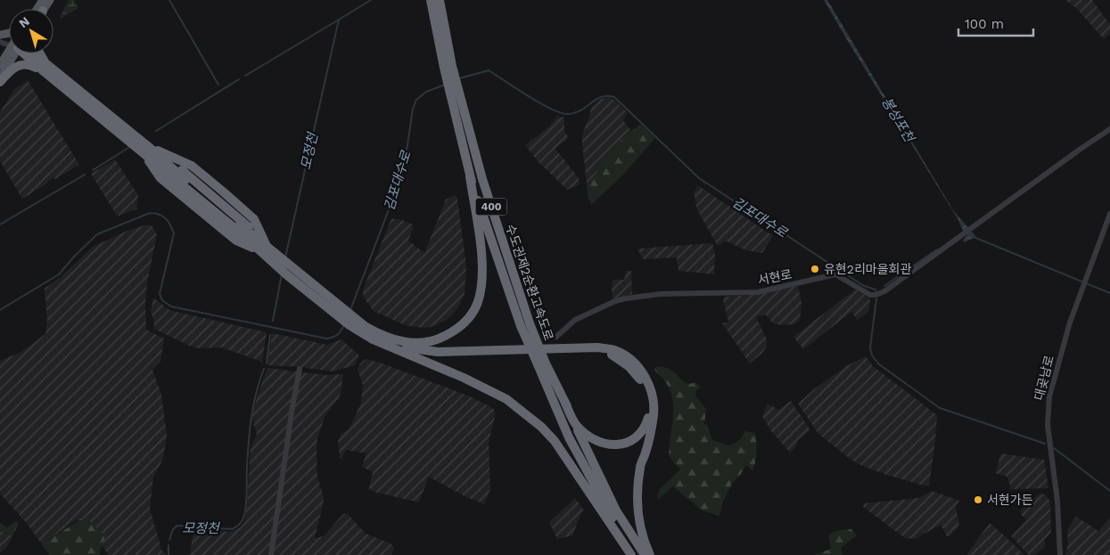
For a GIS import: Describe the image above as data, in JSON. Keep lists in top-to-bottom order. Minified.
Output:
{"streets":{"highway":["400","수도권제2순환고속도로"],"street":["서현로","대곶남로"]},"water":["봉성포천","모정천","김포대수로"],"places":["유현2리마을회관","서현가든"],"scale_bar":"100 m","north":"top left"}
